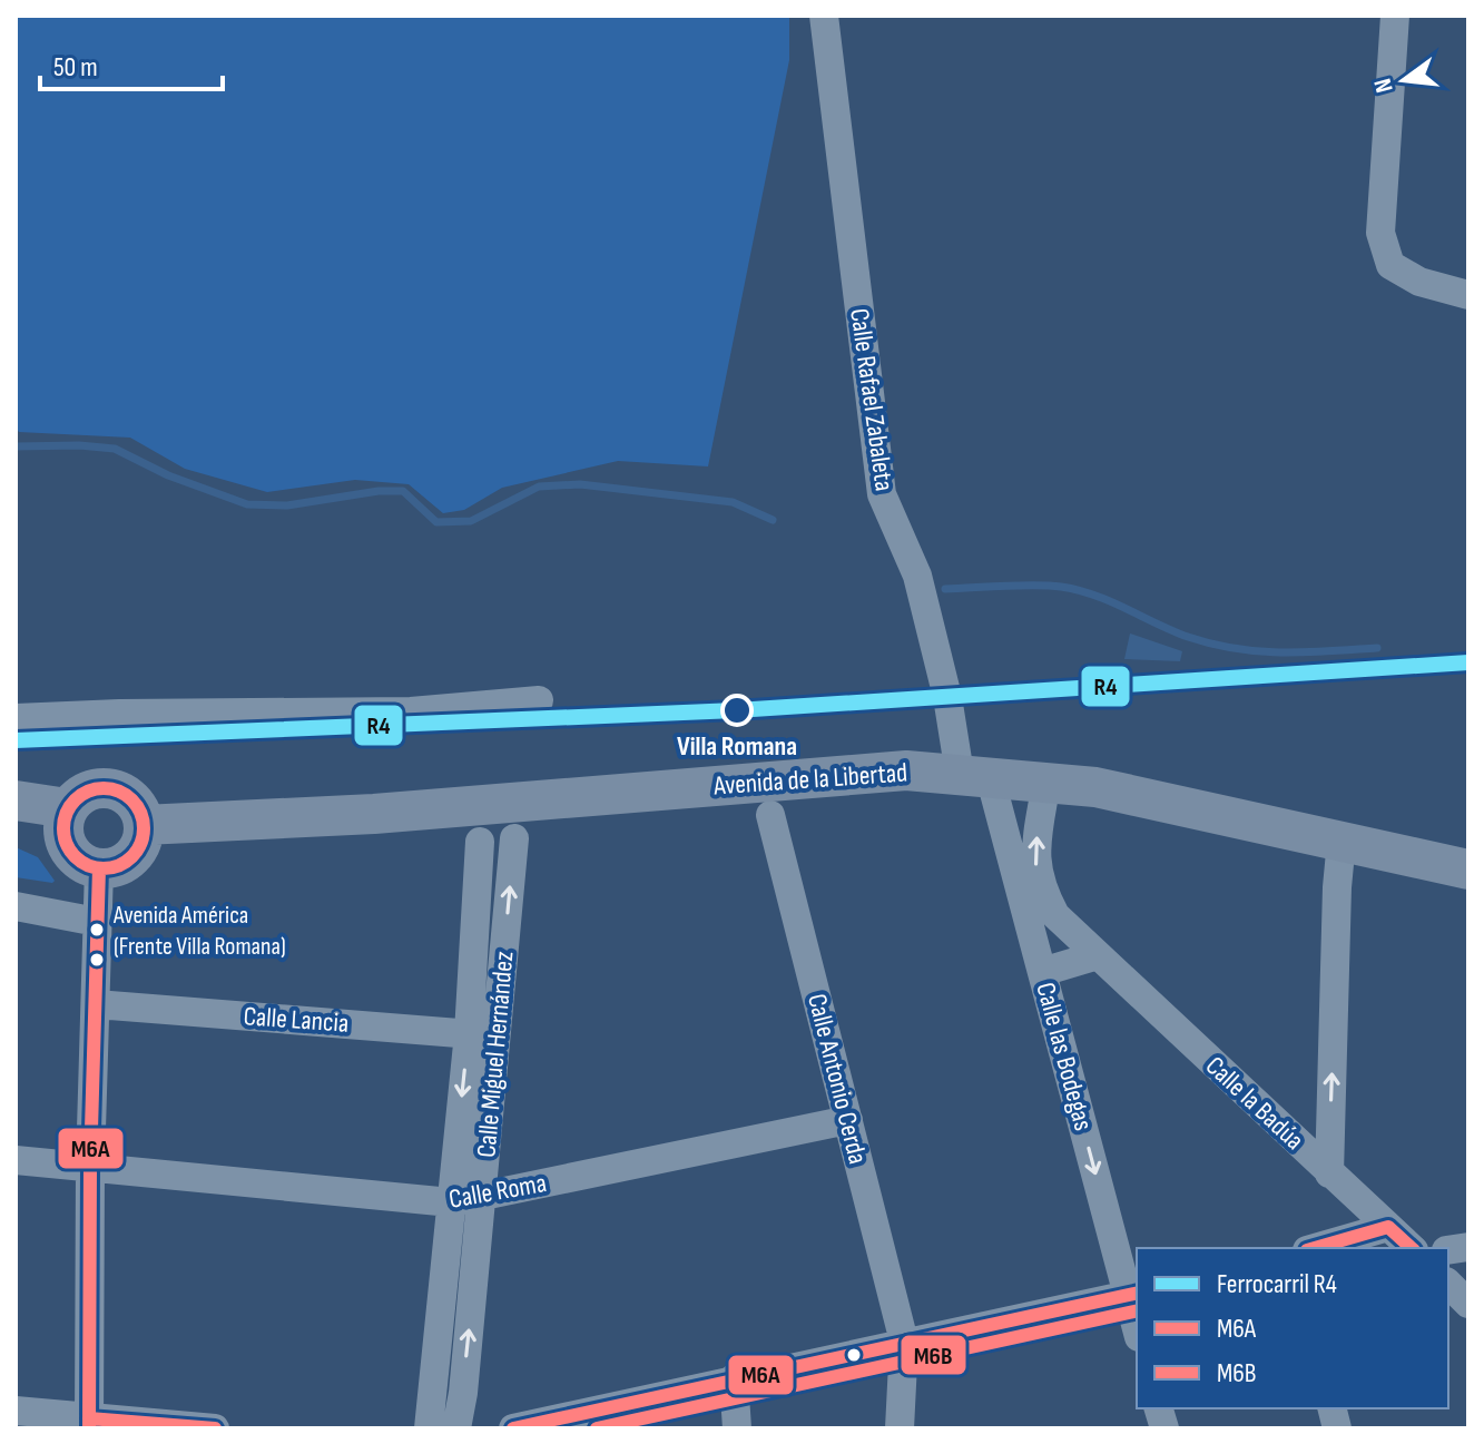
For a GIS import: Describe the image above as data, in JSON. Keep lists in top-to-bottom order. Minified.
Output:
{"streets":{"main road":["Avenida de la Libertad"],"street":["Calle Rafael Zabaleta","Calle Lancia","Calle Miguel Hernández","Calle las Bodegas","Calle Antonio Cerda","Calle la Badúa","Calle Roma"]},"crossings":[["Calle Rafael Zabaleta","Avenida de la Libertad"],["Calle Rafael Zabaleta","Calle las Bodegas"],["Avenida de la Libertad","Calle las Bodegas"],["Avenida de la Libertad","Calle la Badúa"],["Calle Lancia","Calle Miguel Hernández"],["Calle Miguel Hernández","Calle Roma"],["Calle Antonio Cerda","Calle Roma"]],"places":["Villa Romana","Avenida América (Frente Villa Romana)"],"lines":["rail line R4","transit line M6A","transit line M6B"],"legend":["Ferrocarril R4","M6A","M6B"],"scale_bar":"50 m","north":"left"}
